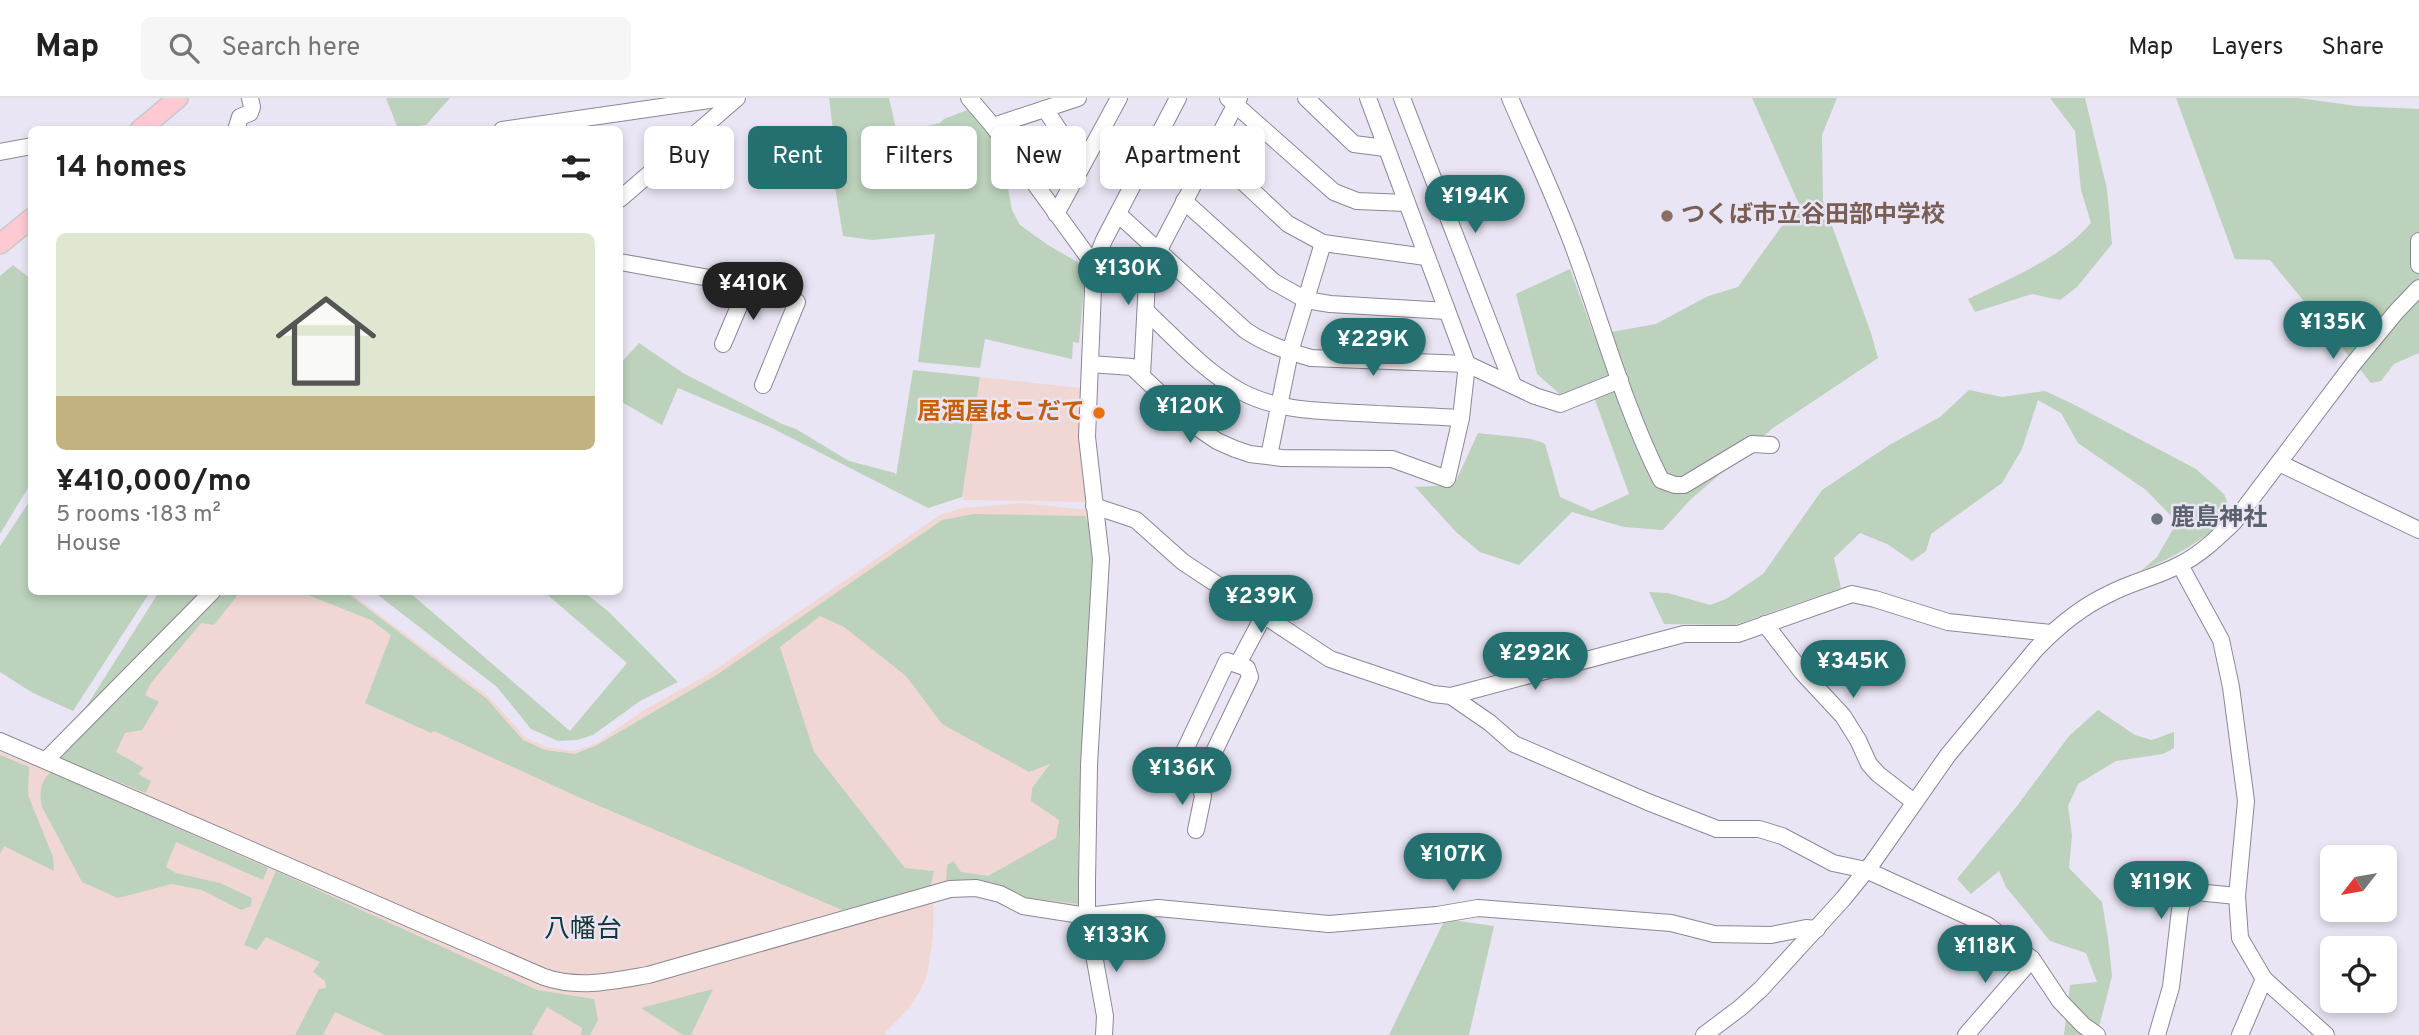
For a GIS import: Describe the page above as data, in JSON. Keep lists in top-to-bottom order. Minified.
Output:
{"districts":["八幡台"],"places":["つくば市立谷田部中学校","居酒屋はこだて","鹿島神社"],"north":"bottom left","page":{"header":"Map","search":"Search here","nav":["Map","Layers","Share"],"chip":["Buy","Rent","Filters","New","Apartment"],"heading":"14 homes","price":["¥194K","¥130K","¥410K","¥135K","¥229K","¥120K","¥239K","¥292K","¥345K","¥136K","¥107K","¥119K","¥133K","¥118K"],"list":[{"name":"¥410,000/mo","note":"5 rooms · 183 m² · House"}]}}
